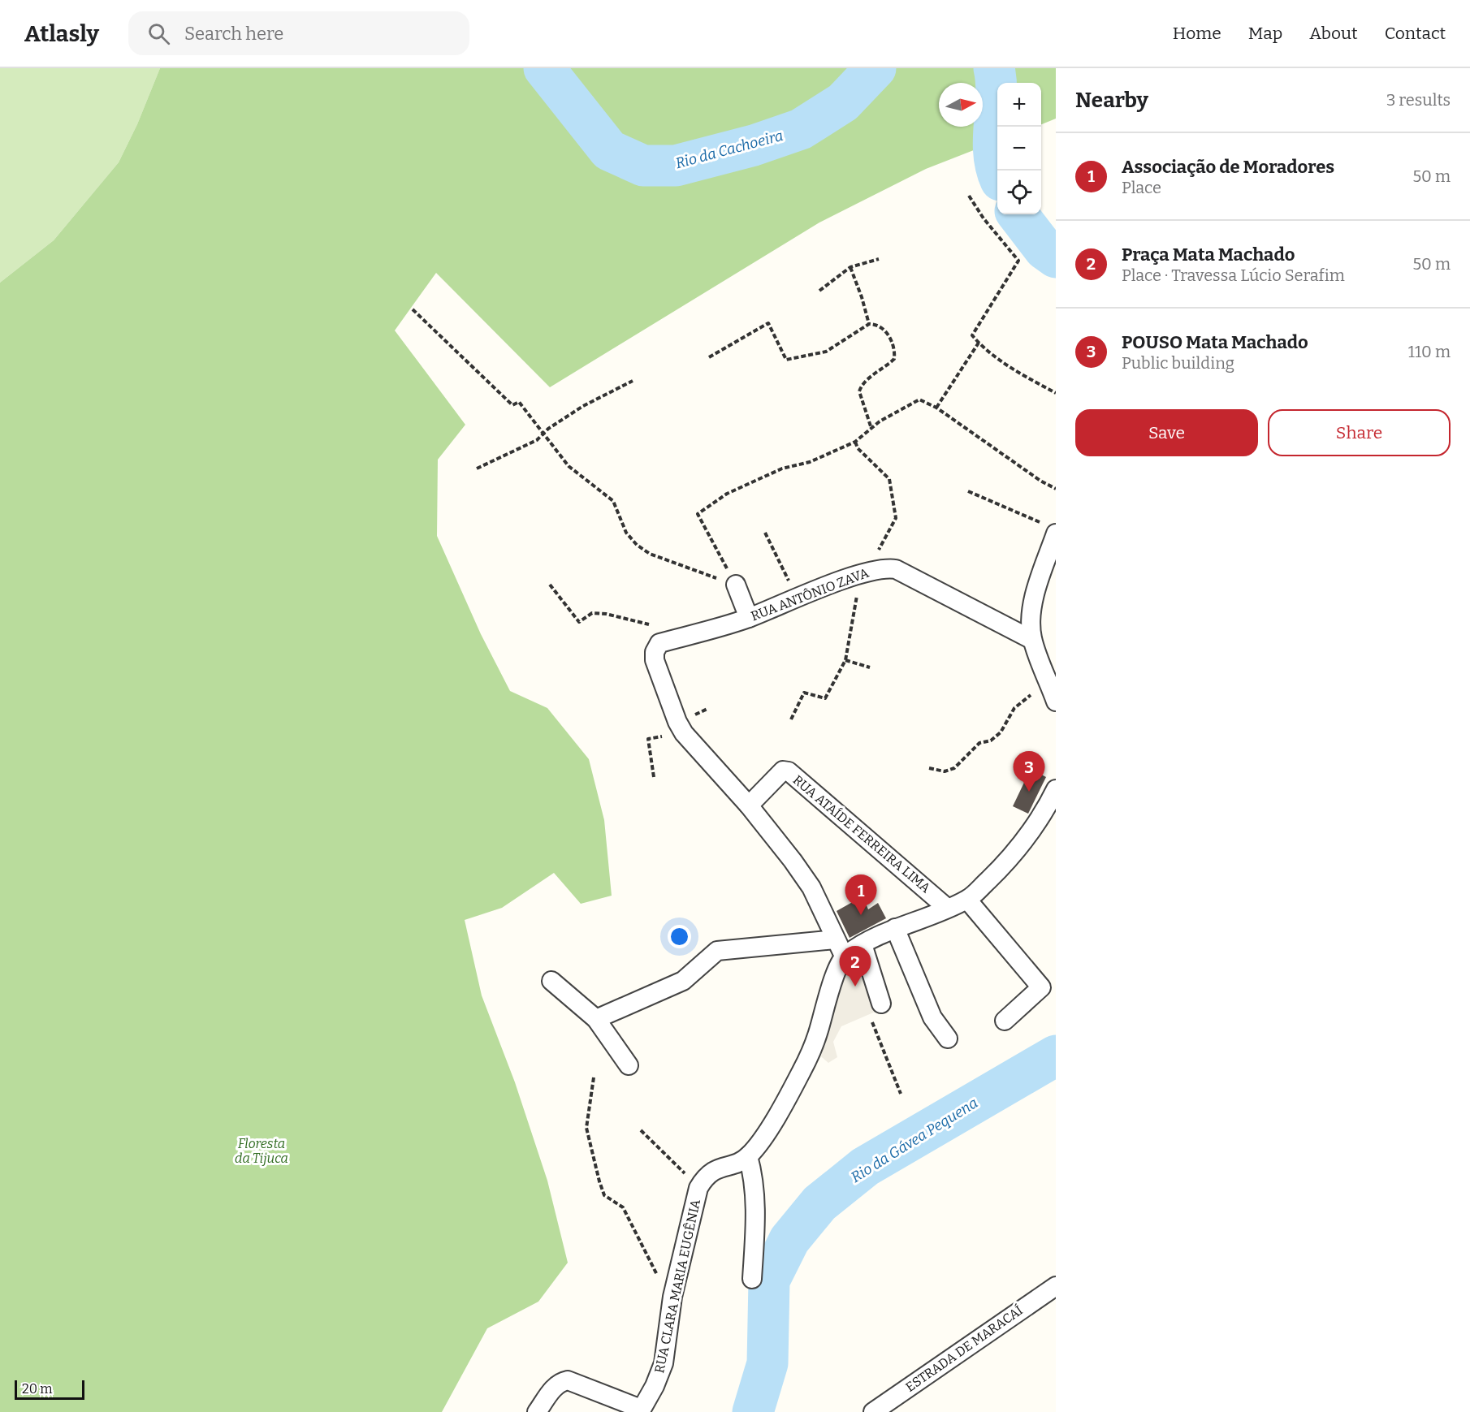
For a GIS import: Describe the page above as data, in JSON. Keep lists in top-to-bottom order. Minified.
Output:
{"streets":{"street":["RUA ANTÔNIO ZAVA","RUA ATAÍDE FERREIRA LIMA","RUA CLARA MARIA EUGÊNIA","ESTRADA DE MARACAÍ"]},"water":["Rio da Cachoeira","Rio da Gávea Pequena"],"parks":["Floresta da Tijuca"],"scale_bar":"20 m","north":"right","page":{"header":"Atlasly","search":"Search here","nav":["Home","Map","About","Contact"],"heading":["Nearby","3 results"],"map_buttons":["+","−"],"list":[{"mark":"1","name":"Associação de Moradores","note":"Place","value":"50 m"},{"mark":"2","name":"Praça Mata Machado","note":"Place · Travessa Lúcio Serafim","value":"50 m"},{"mark":"3","name":"POUSO Mata Machado","note":"Public building","value":"110 m"}],"buttons":["Save","Share"],"pins":["3","1","2"],"scale":"20 m"}}
